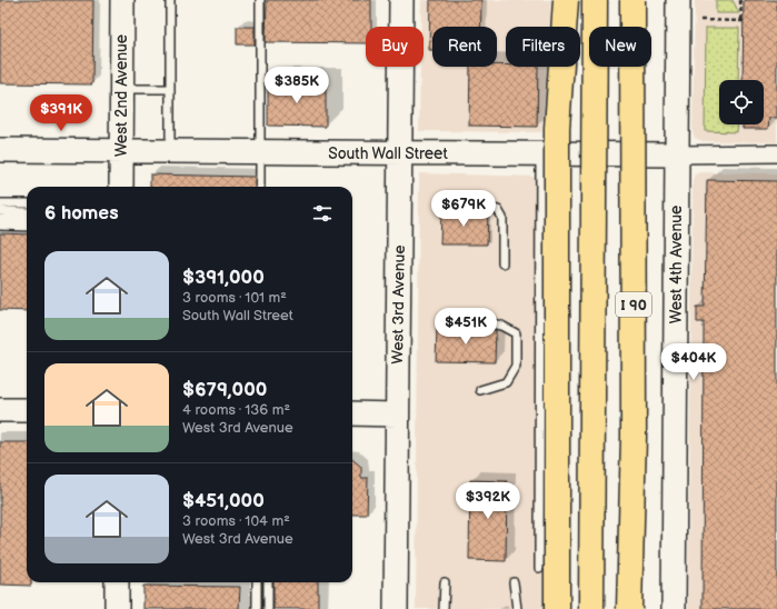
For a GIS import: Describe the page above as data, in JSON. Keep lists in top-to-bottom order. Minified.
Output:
{"streets":{"highway":["I 90"],"street":["West 2nd Avenue","South Wall Street","West 4th Avenue","West 3rd Avenue"]},"crossings":[["West 2nd Avenue","South Wall Street"],["South Wall Street","West 4th Avenue"],["South Wall Street","West 3rd Avenue"]],"page":{"chip":["Buy","Rent","Filters","New"],"price":["$385K","$391K","$679K","$451K","$404K","$392K"],"heading":"6 homes","list":[{"name":"$391,000","note":"3 rooms · 101 m² · South Wall Street"},{"name":"$679,000","note":"4 rooms · 136 m² · West 3rd Avenue"},{"name":"$451,000","note":"3 rooms · 104 m² · West 3rd Avenue"}]}}
